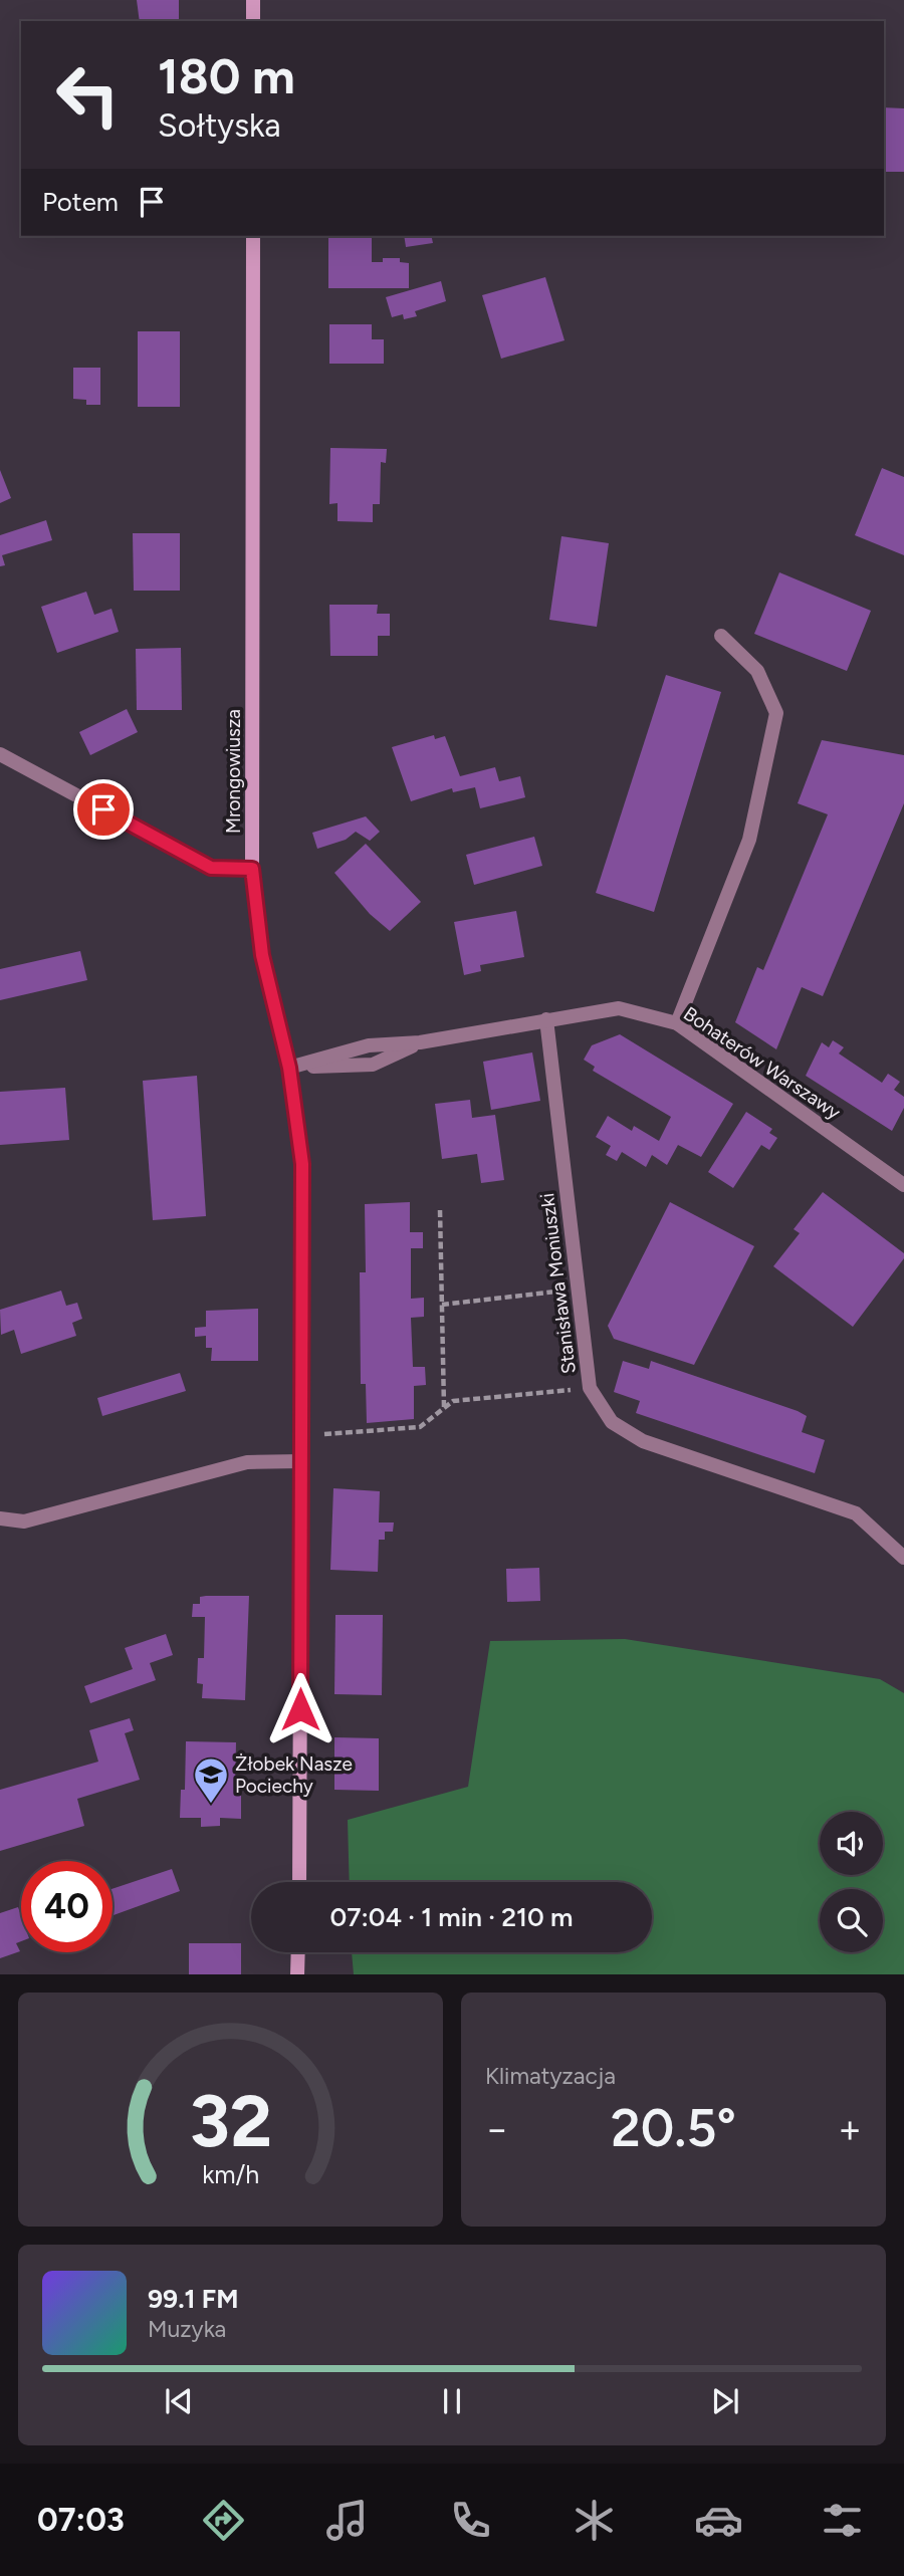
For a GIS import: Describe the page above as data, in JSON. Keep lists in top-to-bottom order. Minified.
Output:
{"streets":{"street":["Mrongowiusza","Bohaterów Warszawy","Stanisława Moniuszki"]},"crossings":[["Mrongowiusza","Bohaterów Warszawy"],["Bohaterów Warszawy","Stanisława Moniuszki"]],"places":{"school or university":["Żłobek Nasze Pociechy"]},"page":{"turn":["180 m","Sołtyska"],"then":"Potem","limit":"40","trip":"07:04 · 1 min · 210 m","tile":"Klimatyzacja","heat":["−","20.5°","+"],"song":["99.1 FM","Muzyka"],"tabs":"07:03","gauge":["32","km/h"]}}
